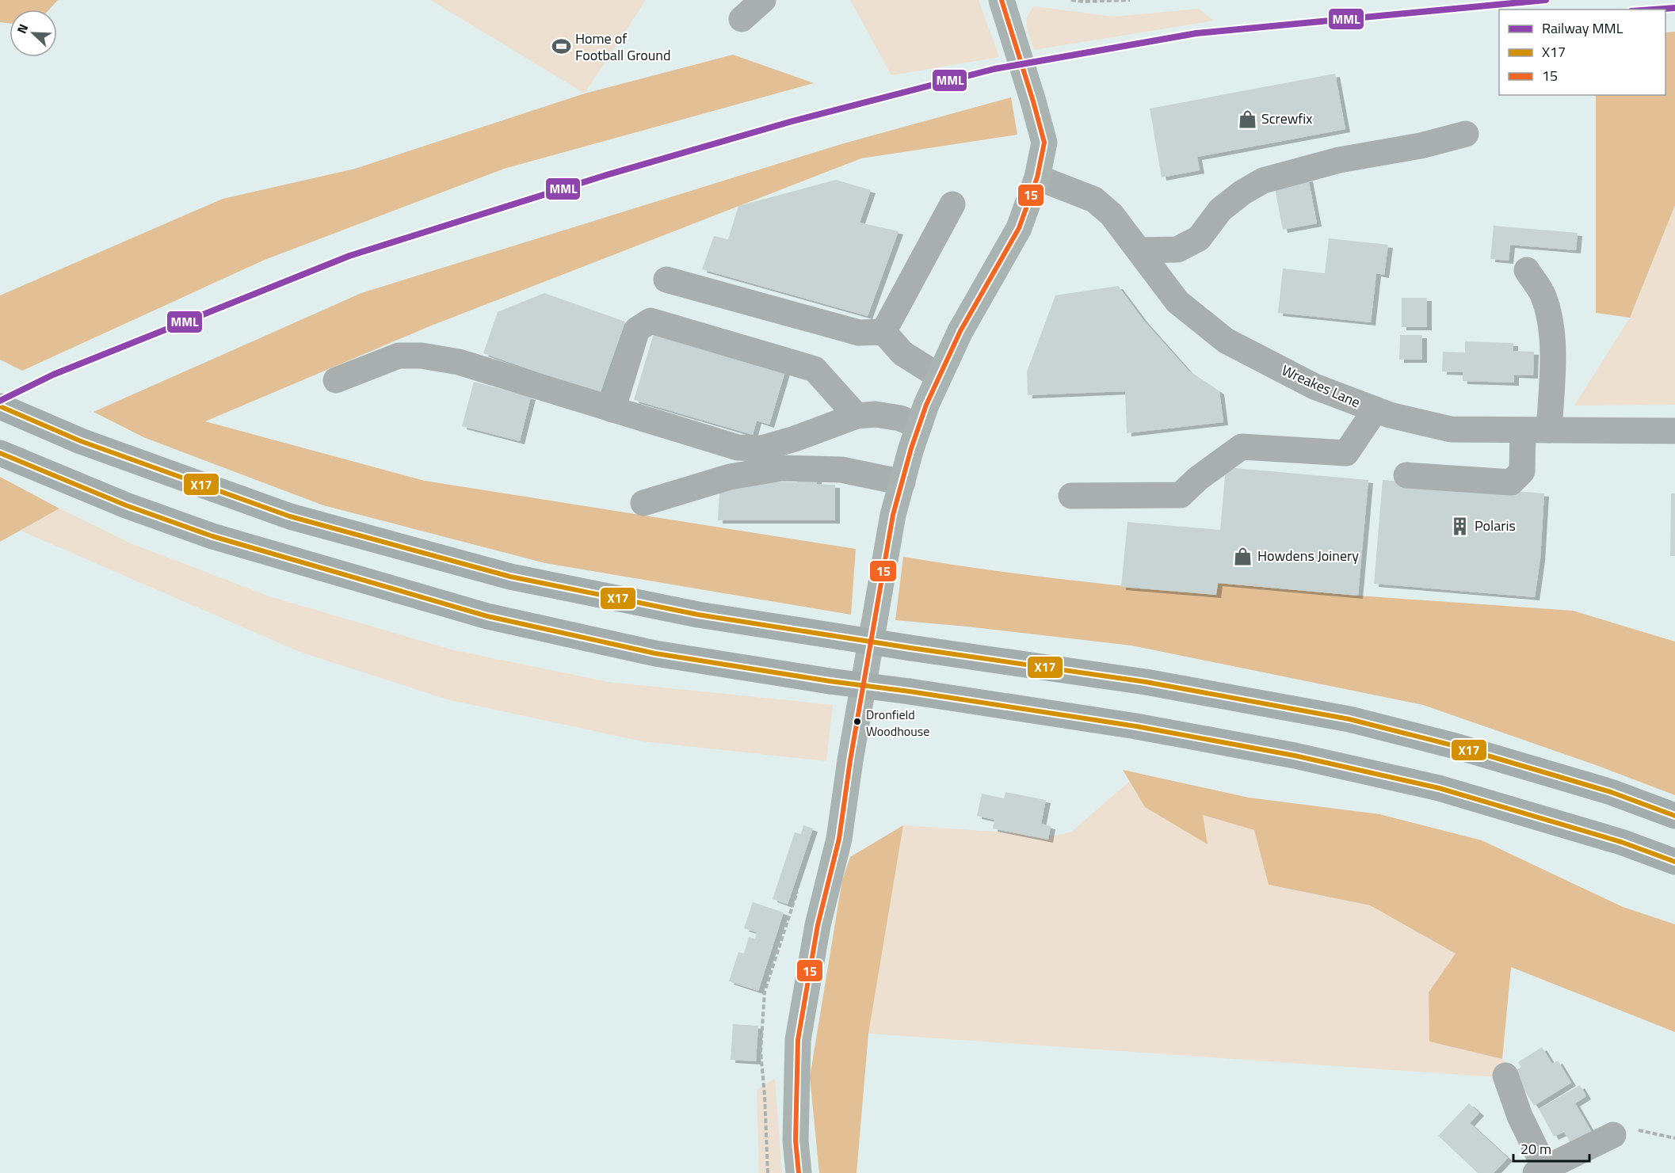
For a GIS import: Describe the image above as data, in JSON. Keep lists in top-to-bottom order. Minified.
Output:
{"streets":{"street":["Wreakes Lane"]},"places":{"sports":["Home of Football Ground"],"shop":["Screwfix","Howdens Joinery"],"building":["Polaris"],"other":["Dronfield Woodhouse"]},"lines":["rail line MML","transit line 15","transit line X17"],"legend":["Railway MML","X17","15"],"scale_bar":"20 m","north":"top left"}
